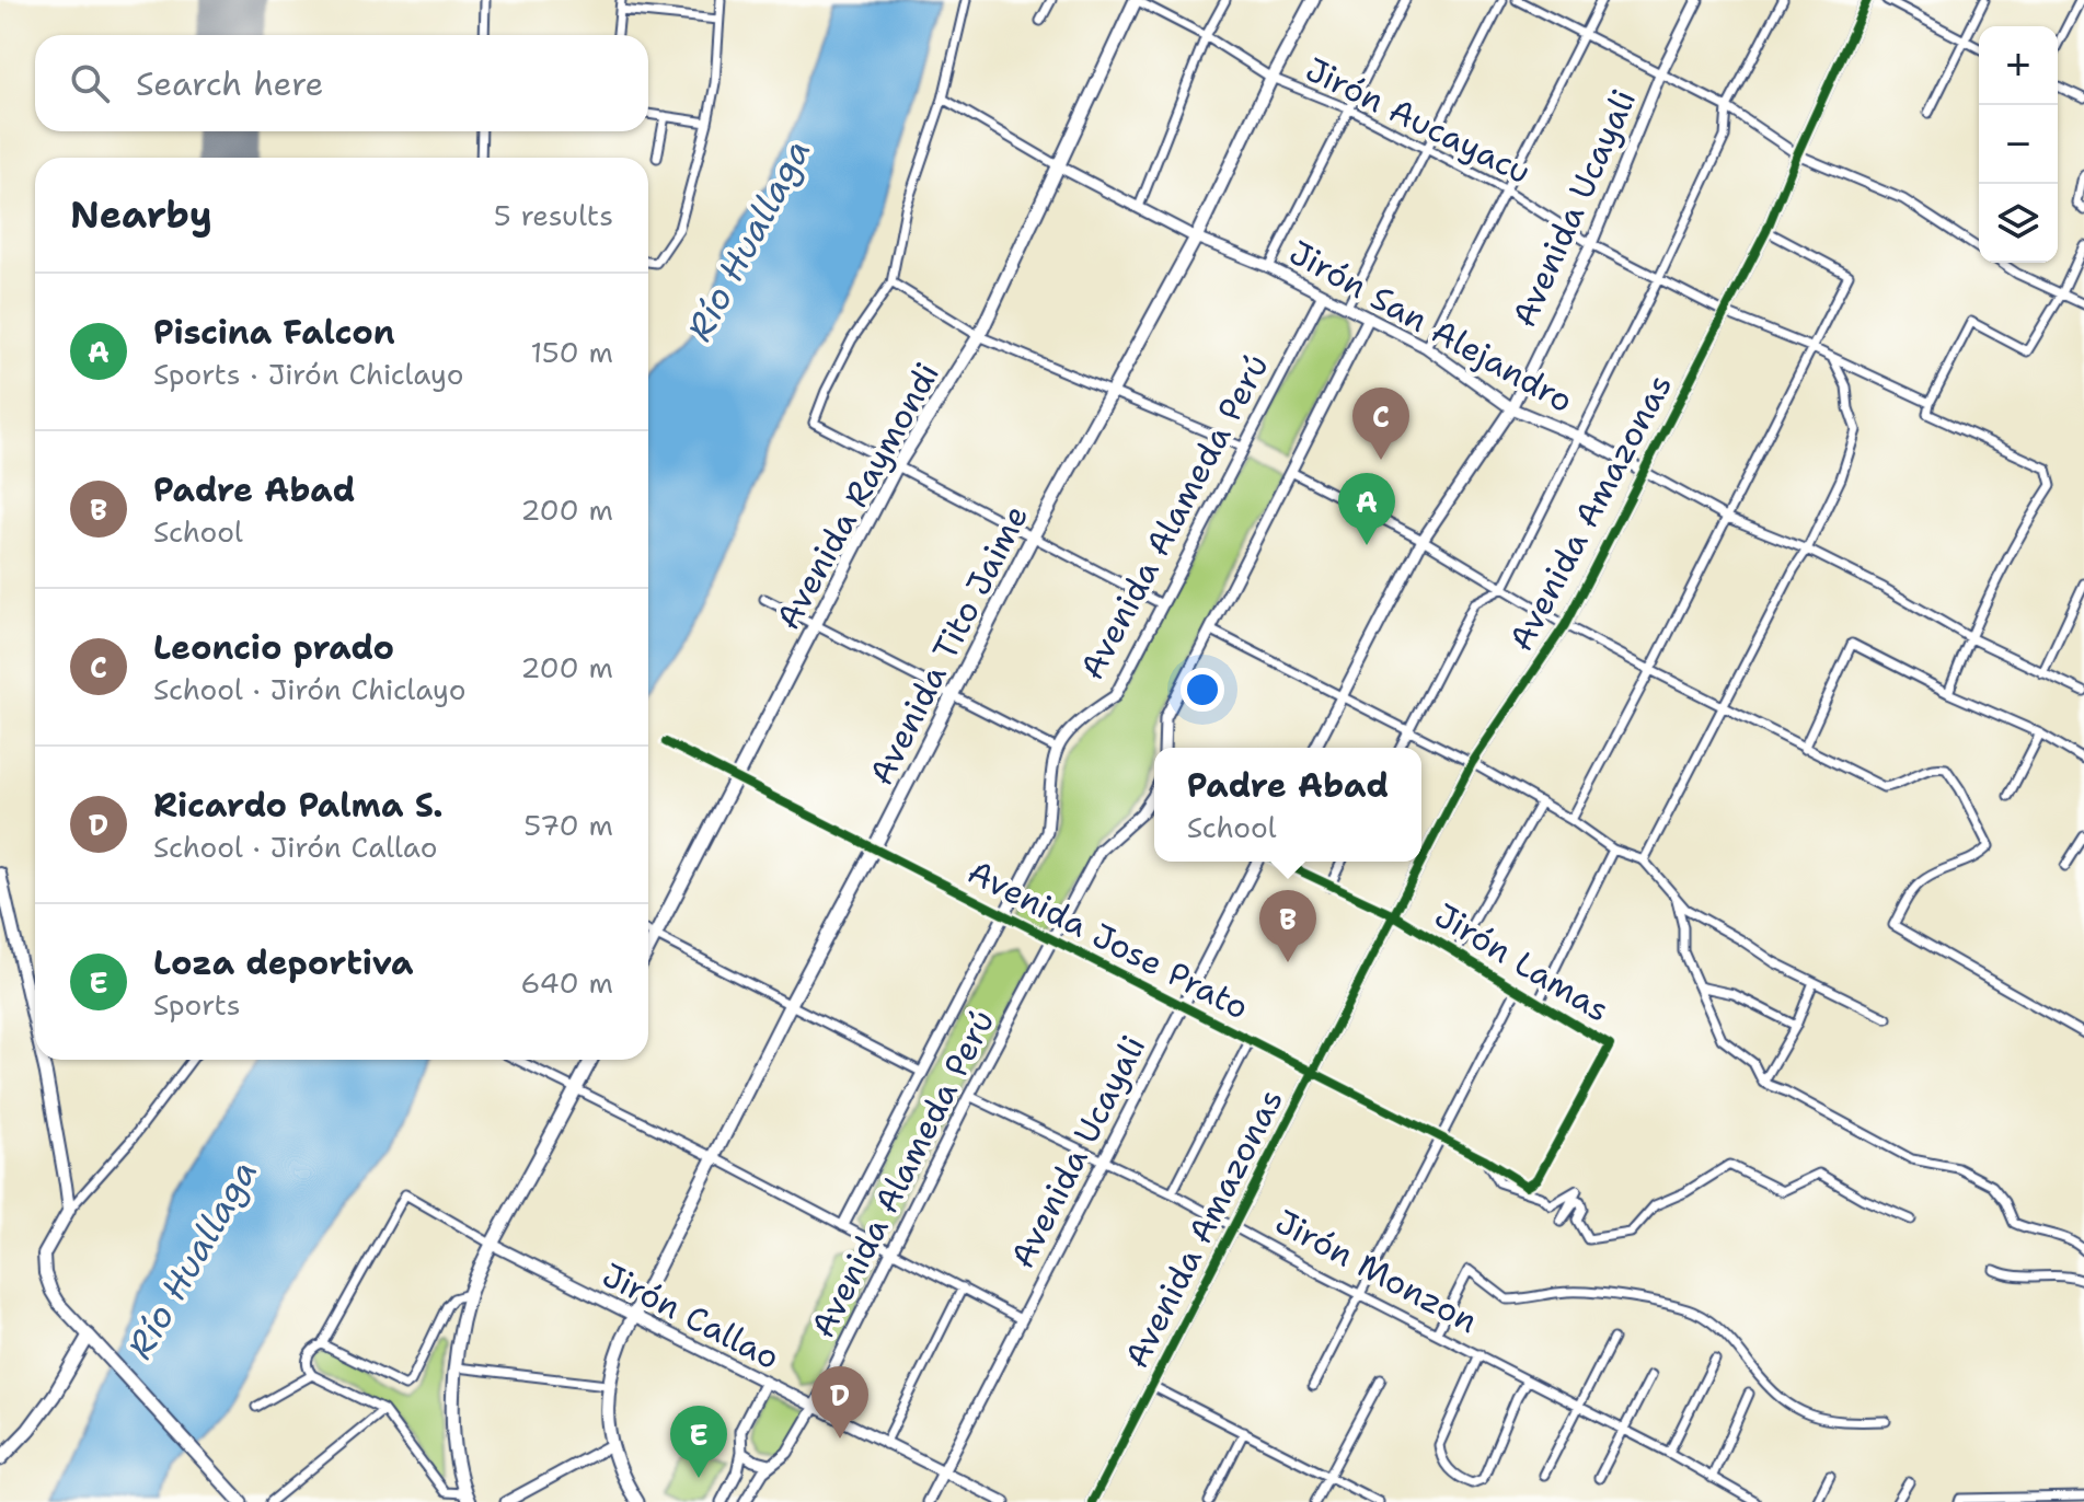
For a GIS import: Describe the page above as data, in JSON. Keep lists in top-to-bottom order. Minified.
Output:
{"streets":{"main road":["Avenida Raymondi","Avenida Tito Jaime"],"street":["Jirón Aucayacu","Avenida Ucayali","Jirón San Alejandro","Avenida Amazonas","Avenida Alameda Perú","Avenida Jose Prato","Jirón Lamas","Jirón Monzon","Jirón Callao"]},"crossings":[["Jirón Aucayacu","Avenida Ucayali"],["Jirón Aucayacu","Jirón San Alejandro"],["Jirón Aucayacu","Avenida Raymondi"],["Jirón Aucayacu","Avenida Amazonas"],["Jirón Aucayacu","Avenida Tito Jaime"],["Avenida Ucayali","Jirón San Alejandro"],["Avenida Ucayali","Avenida Jose Prato"],["Avenida Ucayali","Jirón Monzon"],["Avenida Ucayali","Jirón Callao"],["Jirón San Alejandro","Avenida Raymondi"],["Jirón San Alejandro","Avenida Amazonas"],["Jirón San Alejandro","Avenida Alameda Perú"],["Jirón San Alejandro","Avenida Tito Jaime"],["Avenida Raymondi","Avenida Jose Prato"],["Avenida Amazonas","Avenida Jose Prato"],["Avenida Amazonas","Jirón Lamas"],["Avenida Amazonas","Jirón Monzon"],["Avenida Alameda Perú","Avenida Jose Prato"],["Avenida Alameda Perú","Jirón Monzon"],["Avenida Alameda Perú","Jirón Callao"],["Avenida Tito Jaime","Avenida Jose Prato"],["Avenida Tito Jaime","Jirón Callao"],["Avenida Jose Prato","Jirón Lamas"]],"water":["Río Huallaga"],"page":{"map_buttons":["+","−"],"search":"Search here","heading":["Nearby","5 results"],"list":[{"mark":"A","name":"Piscina Falcon","note":"Sports · Jirón Chiclayo","value":"150 m"},{"mark":"B","name":"Padre Abad","note":"School","value":"200 m"},{"mark":"C","name":"Leoncio prado","note":"School · Jirón Chiclayo","value":"200 m"},{"mark":"D","name":"Ricardo Palma S.","note":"School · Jirón Callao","value":"570 m"},{"mark":"E","name":"Loza deportiva","note":"Sports","value":"640 m"}],"pins":["C","A","B","D","E"],"popup":["Padre Abad","School"]}}
